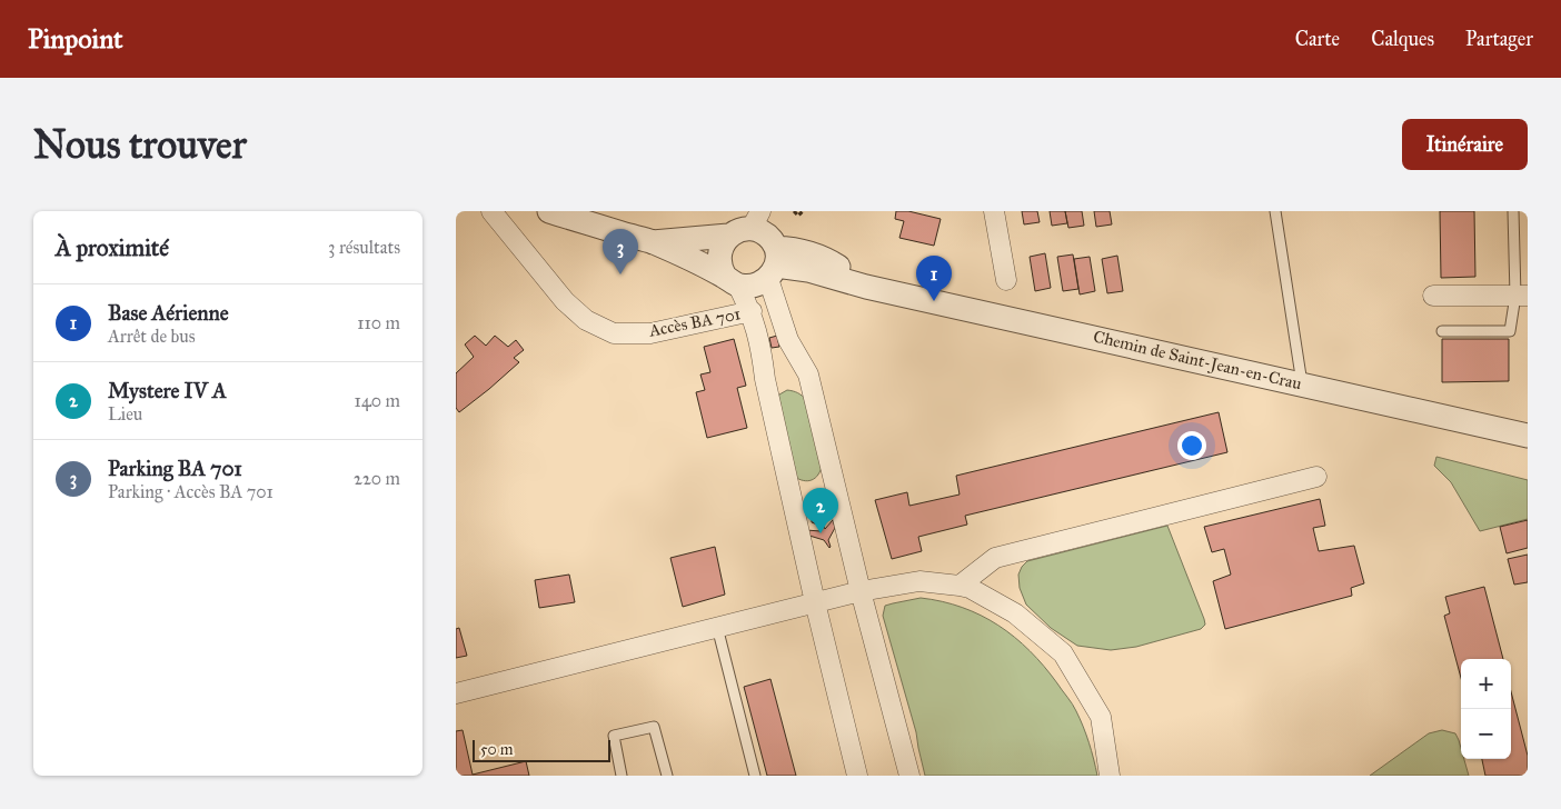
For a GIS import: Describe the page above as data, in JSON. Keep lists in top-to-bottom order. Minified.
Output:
{"streets":{"street":["Accès BA 701","Chemin de Saint-Jean-en-Crau"]},"scale_bar":"50 m","page":{"header":"Pinpoint","nav":["Carte","Calques","Partager"],"buttons":"Itinéraire","title":"Nous trouver","heading":["À proximité","3 résultats"],"pins":["3","1","2"],"list":[{"mark":"1","name":"Base Aérienne","note":"Arrêt de bus","value":"110 m"},{"mark":"2","name":"Mystere IV A","note":"Lieu","value":"140 m"},{"mark":"3","name":"Parking BA 701","note":"Parking · Accès BA 701","value":"220 m"}],"map_buttons":["+","−"],"scale":"50 m"}}
